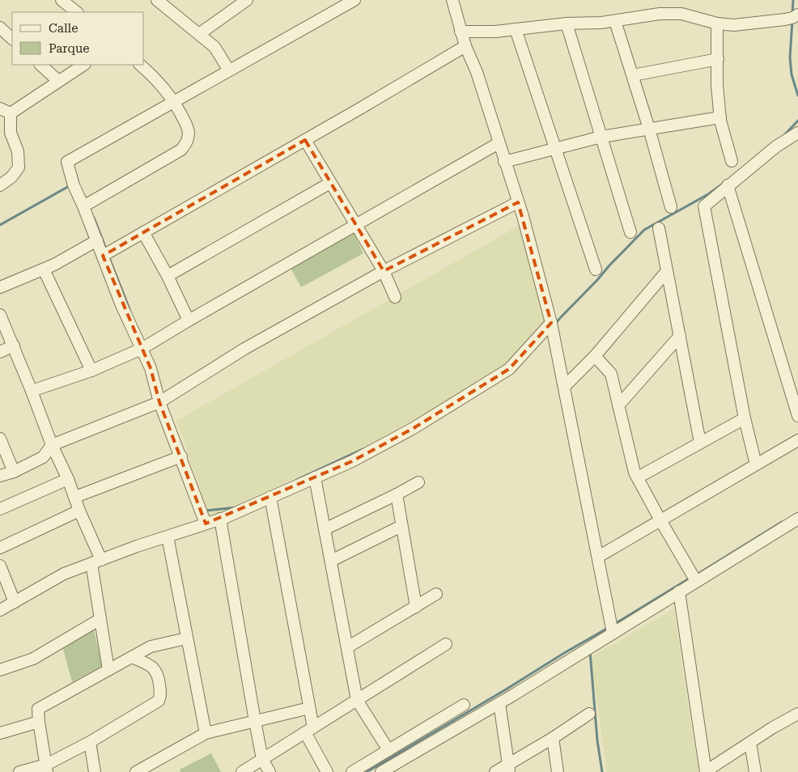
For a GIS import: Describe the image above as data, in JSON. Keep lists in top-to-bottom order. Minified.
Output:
{"legend":["Calle","Parque"]}
